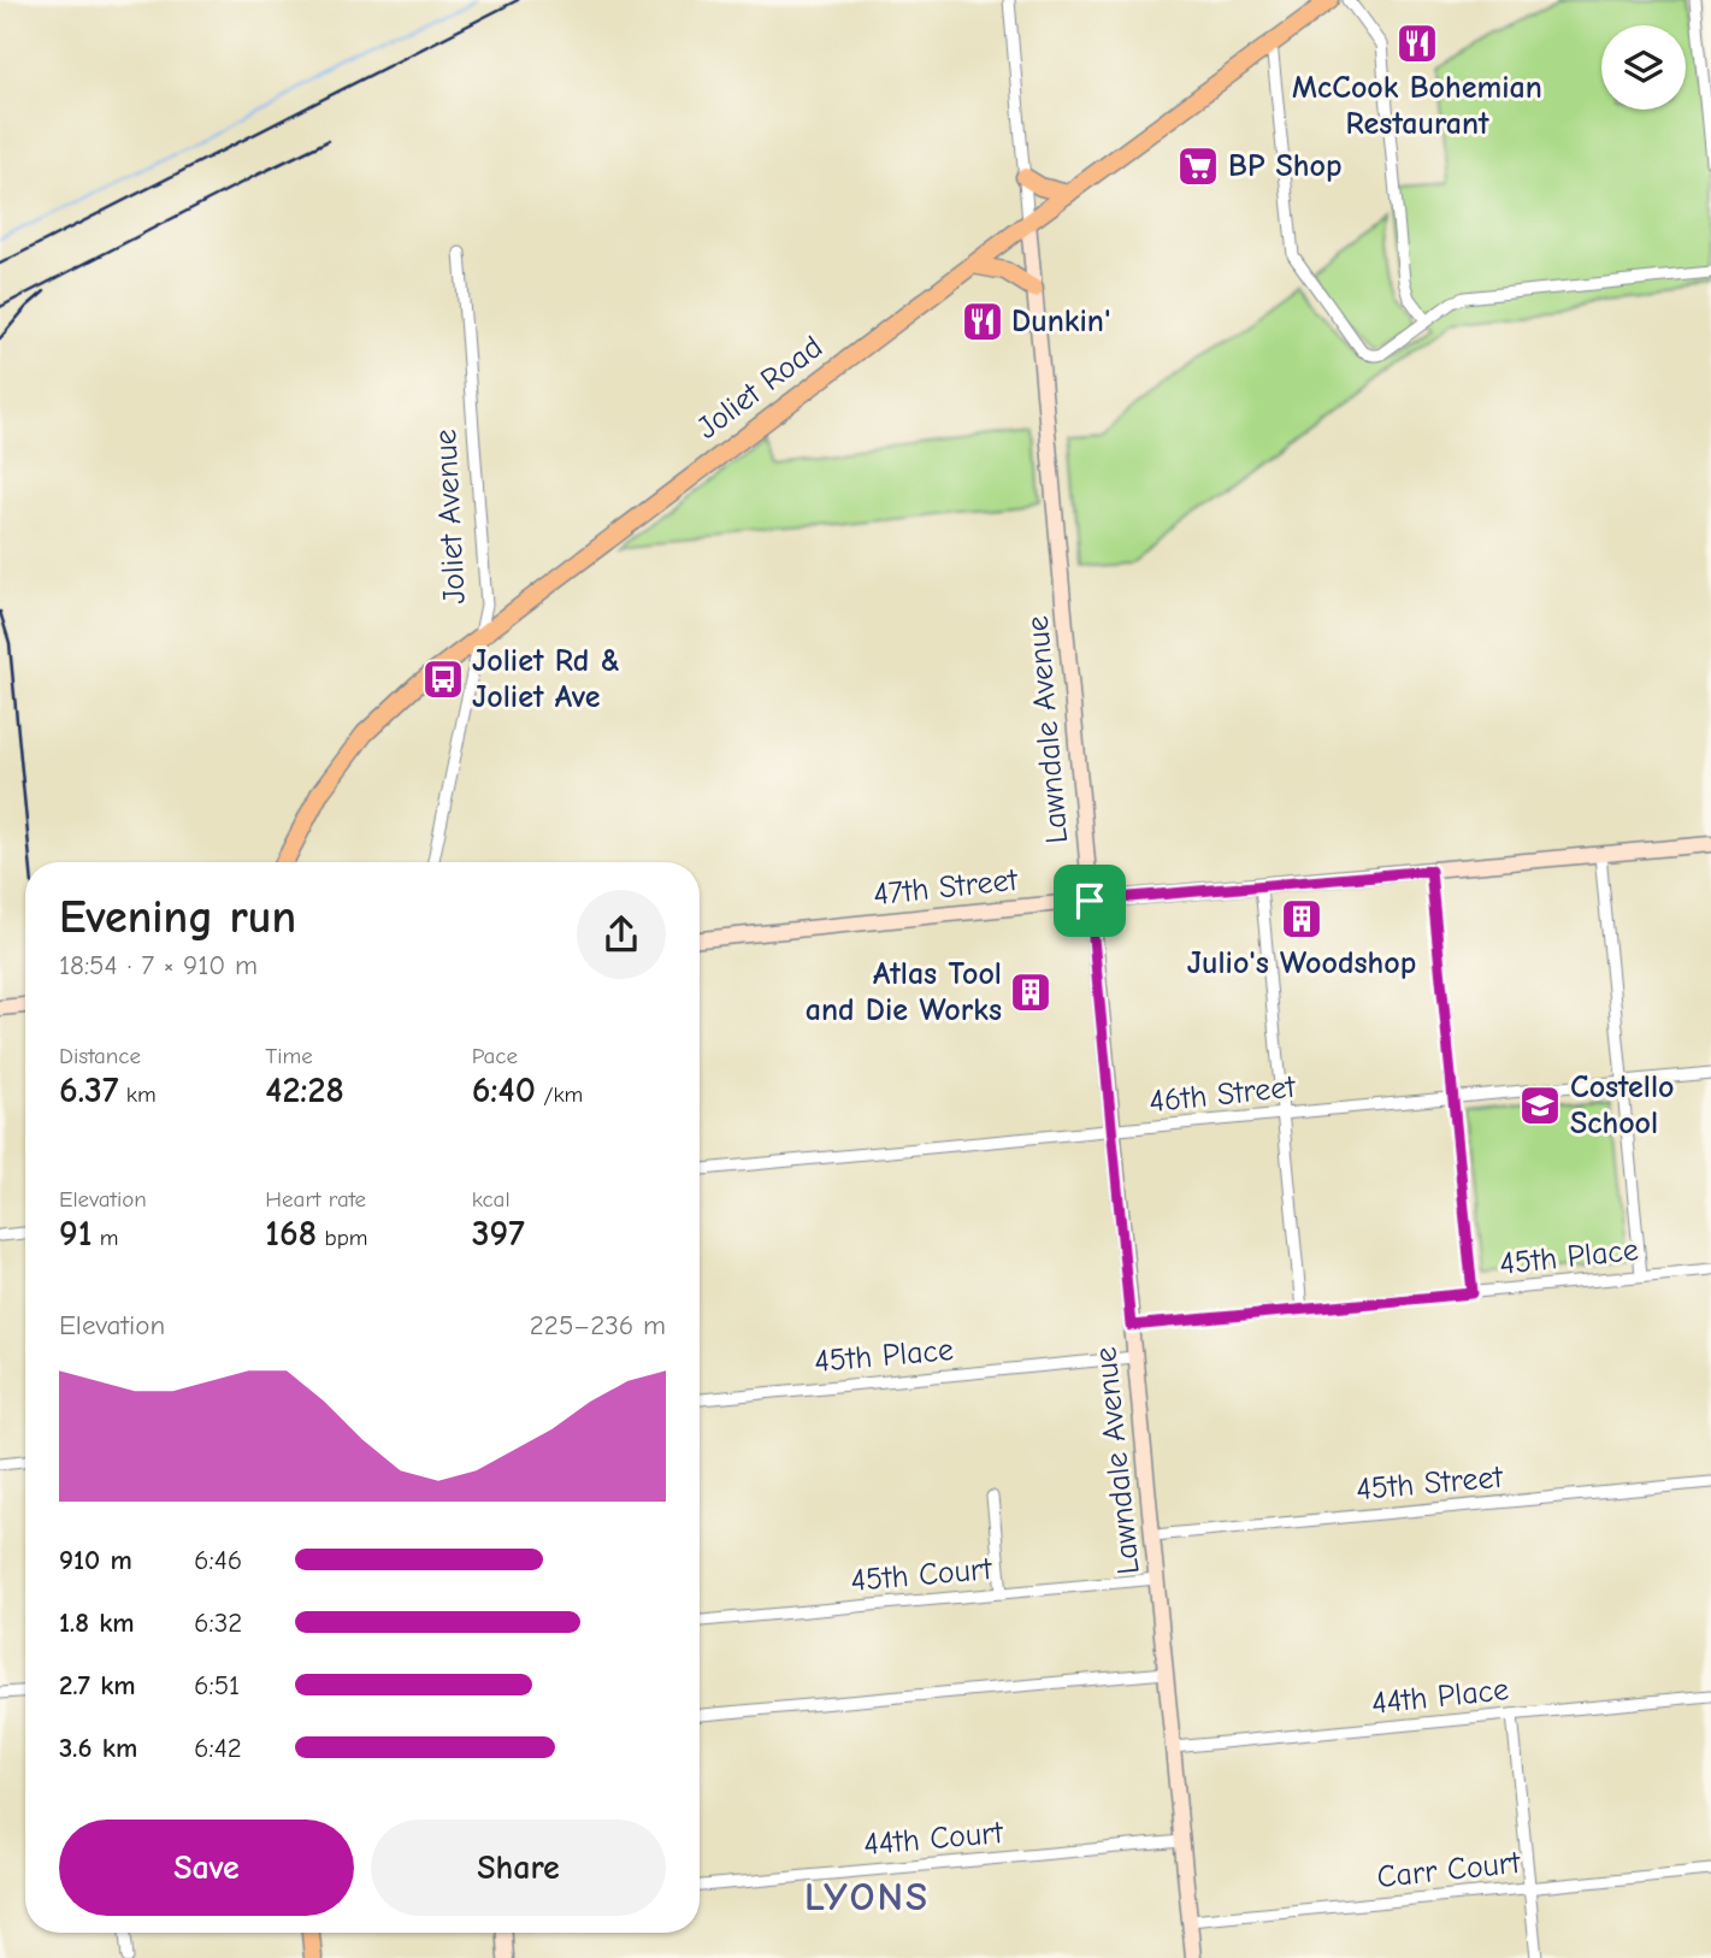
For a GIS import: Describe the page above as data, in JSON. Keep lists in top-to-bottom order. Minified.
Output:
{"streets":{"main road":["Joliet Road"],"street":["Joliet Avenue","Lawndale Avenue","47th Street","46th Street","45th Place","45th Street","45th Court","44th Place","44th Court","Carr Court"]},"crossings":[["Joliet Road","Joliet Avenue"],["Joliet Road","Lawndale Avenue"],["Lawndale Avenue","47th Street"],["Lawndale Avenue","46th Street"],["Lawndale Avenue","45th Place"],["Lawndale Avenue","45th Street"],["Lawndale Avenue","45th Court"],["Lawndale Avenue","44th Place"],["Lawndale Avenue","44th Court"],["Lawndale Avenue","Carr Court"]],"districts":["LYONS"],"places":{"restaurant":["McCook Bohemian Restaurant","Dunkin'"],"supermarket":["BP Shop"],"bus stop":["Joliet Rd & Joliet Ave"],"building":["Julio's Woodshop","Atlas Tool and Die Works"],"school or university":["Costello School"]},"page":{"heading":["Evening run","18:54 · 7 × 910 m"],"stats":[["Distance","6.37 km"],["Time","42:28"],["Pace","6:40 /km"],["Elevation","91 m"],["Heart rate","168 bpm"],["kcal","397"]],"chart":["Elevation","225–236 m"],"list":[{"name":"910 m","note":"6:46"},{"name":"1.8 km","note":"6:32"},{"name":"2.7 km","note":"6:51"},{"name":"3.6 km","note":"6:42"}],"buttons":["Save","Share"]}}
